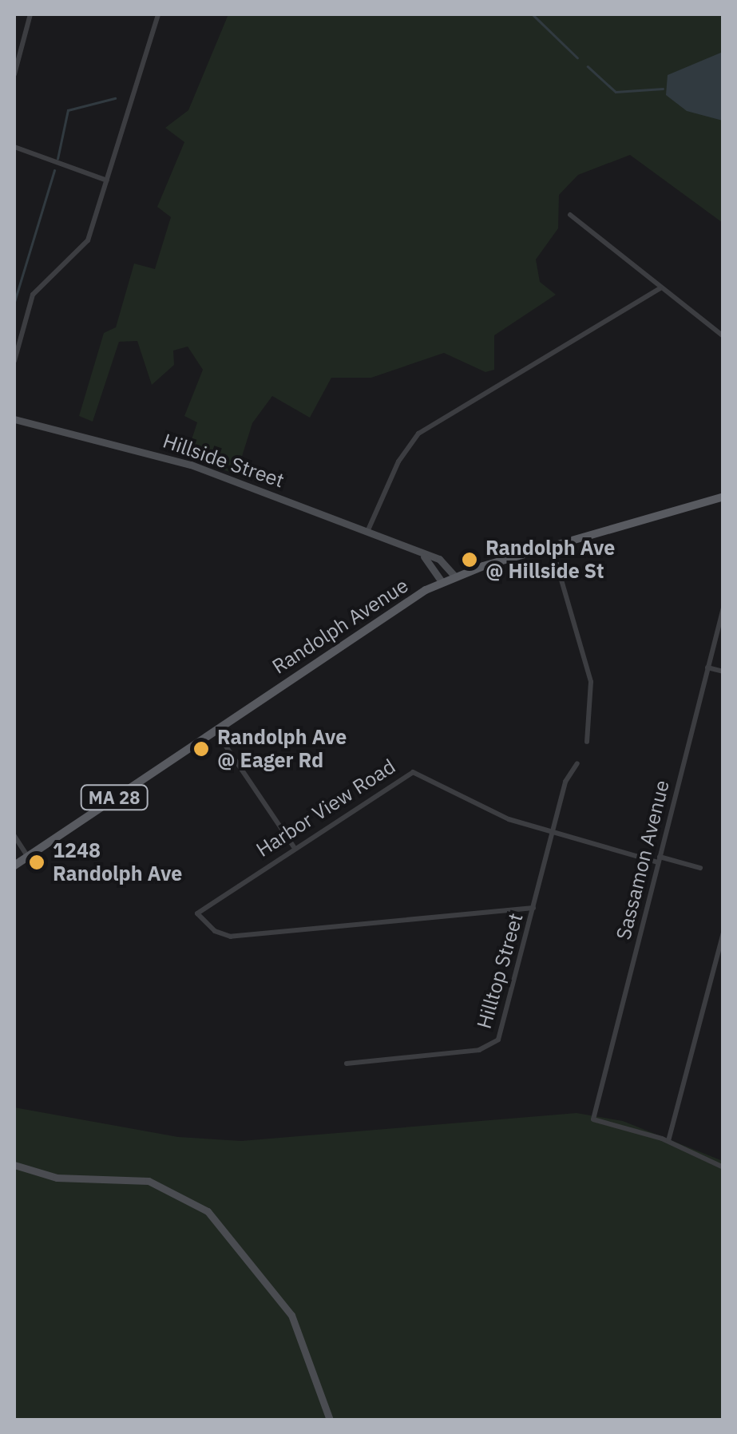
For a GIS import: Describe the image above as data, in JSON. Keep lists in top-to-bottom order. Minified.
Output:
{"streets":{"main road":["Randolph Avenue","MA 28"],"street":["Hillside Street","Harbor View Road","Sassamon Avenue","Hilltop Street"]},"crossings":[["Hillside Street","Randolph Avenue"],["Harbor View Road","Sassamon Avenue"],["Harbor View Road","Hilltop Street"]],"places":["Randolph Ave @ Hillside St","Randolph Ave @ Eager Rd","1248 Randolph Ave"]}
